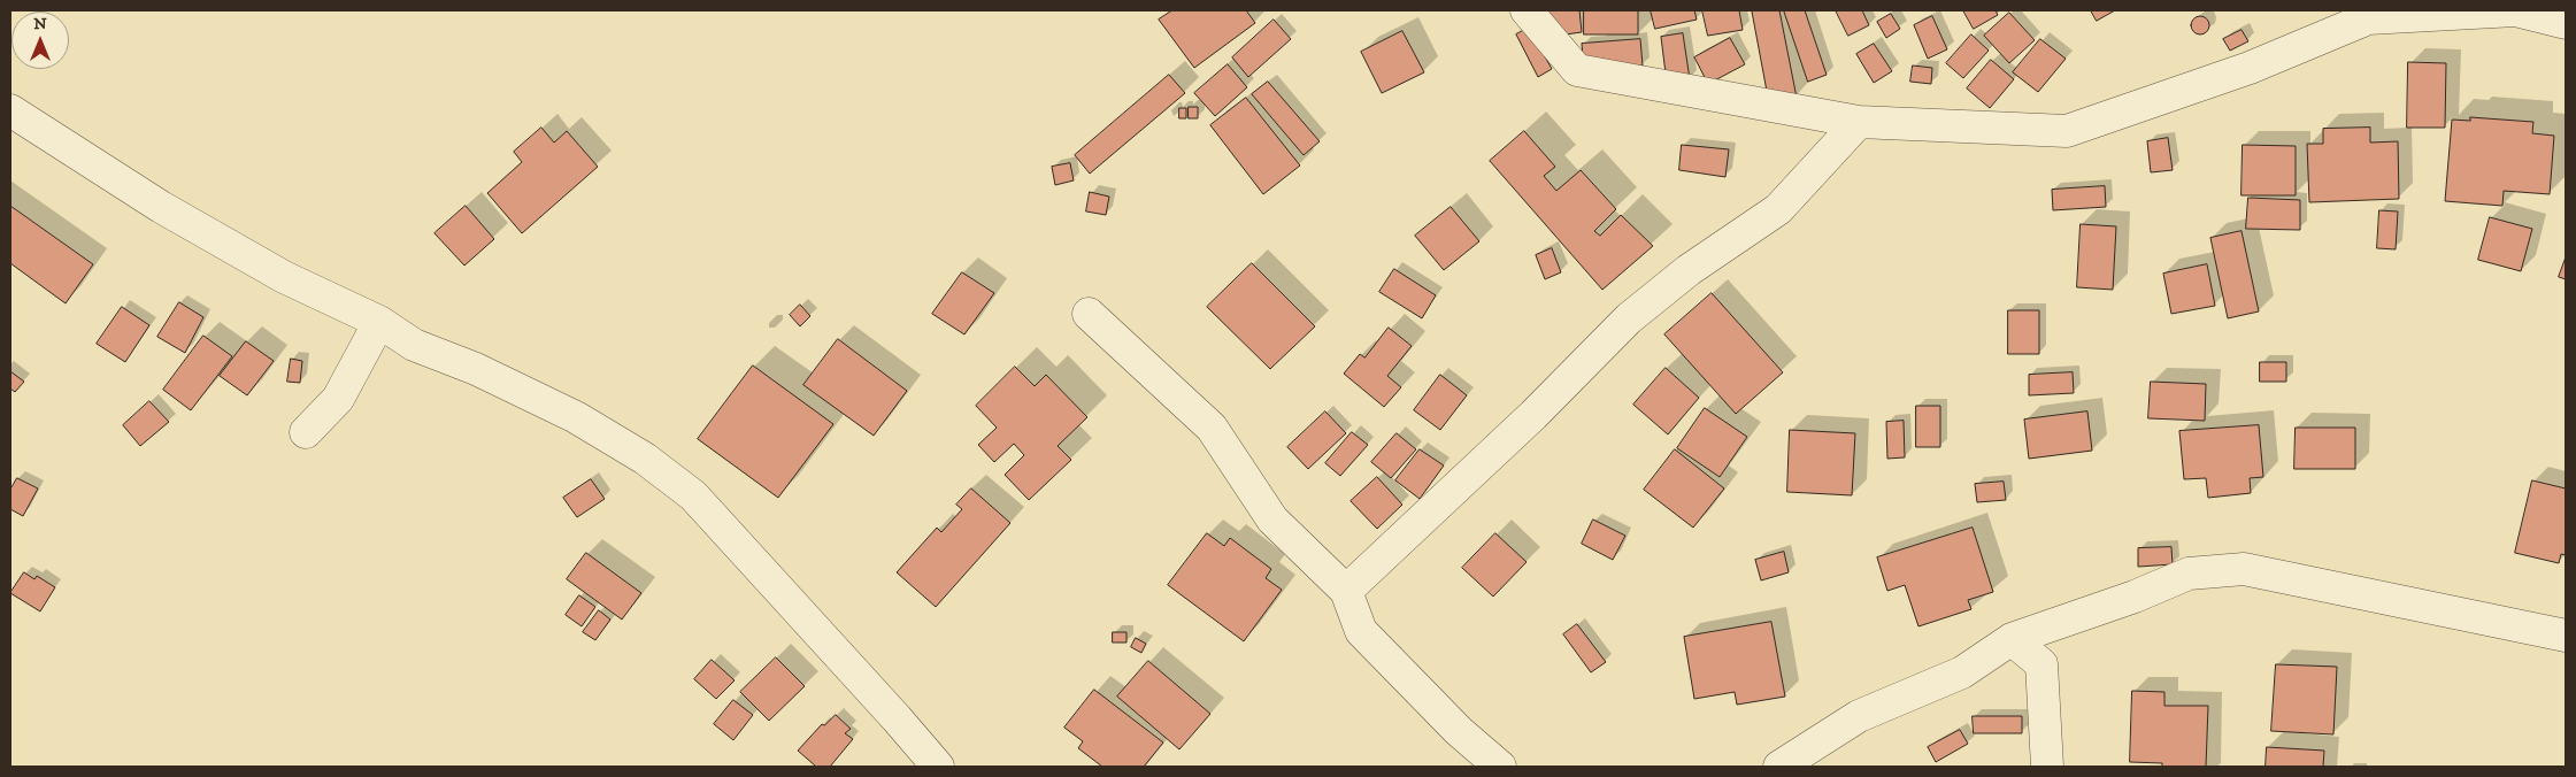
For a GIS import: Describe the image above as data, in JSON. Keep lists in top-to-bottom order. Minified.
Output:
{"north":"top"}
